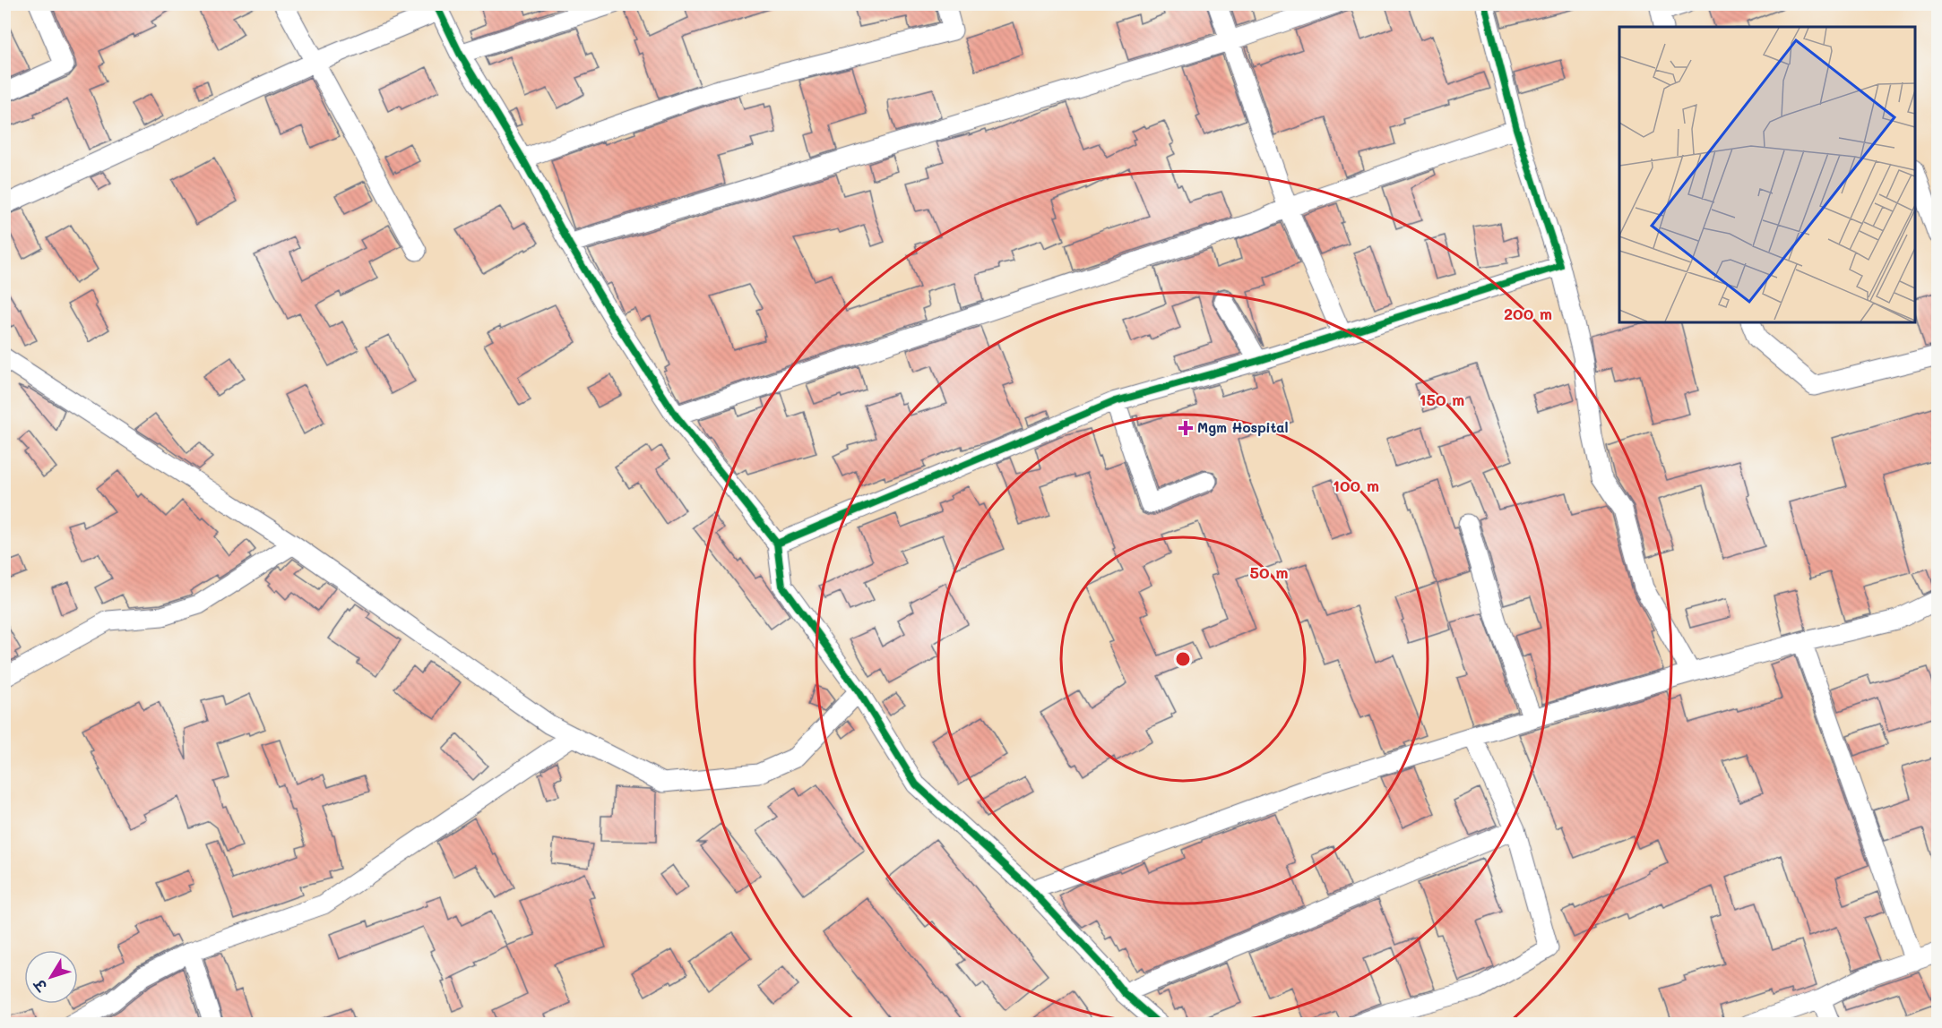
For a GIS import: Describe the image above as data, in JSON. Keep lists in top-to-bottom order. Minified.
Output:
{"places":{"health":["Mgm Hospital"]},"north":"bottom left","rings":["200 m","150 m","100 m","50 m"]}
